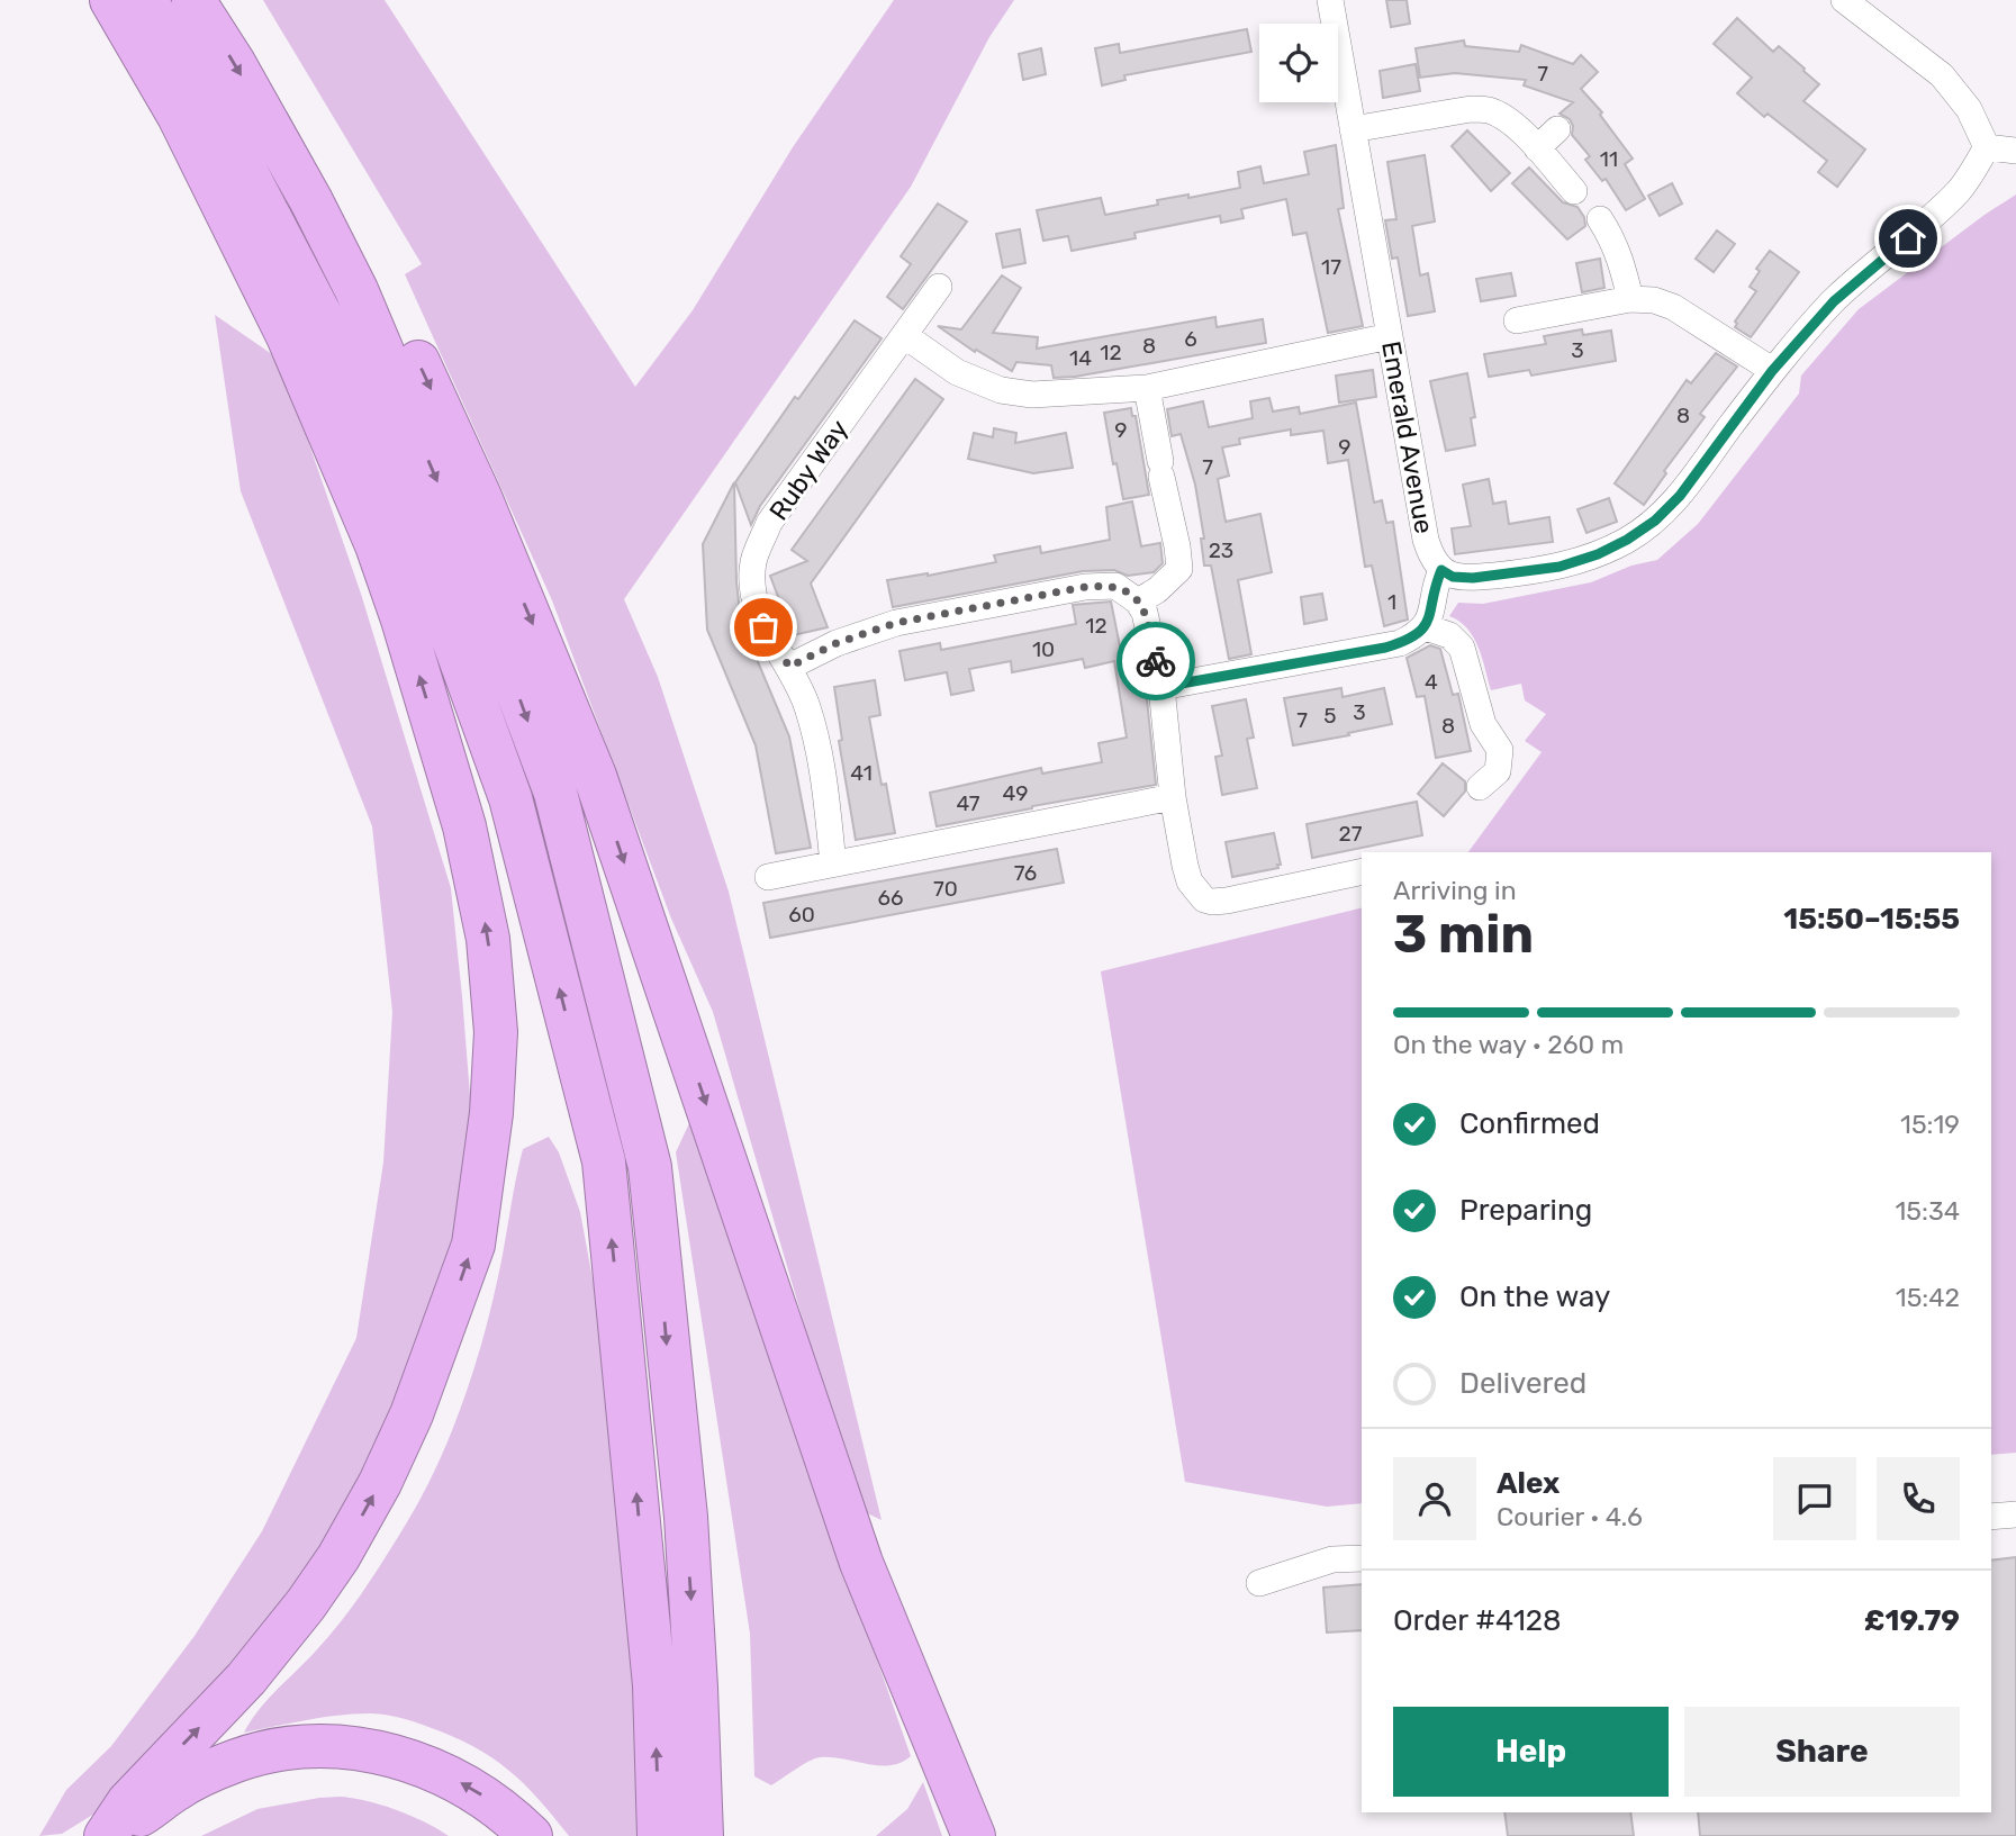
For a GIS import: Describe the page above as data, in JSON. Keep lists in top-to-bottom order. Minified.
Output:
{"streets":{"street":["Emerald Avenue","Ruby Way"]},"house_numbers":["7","11","17","6","8","3","12","14","8","9","9","7","23","1","12","10","4","3","5","7","8","41","49","47","27","76","70","66","60"],"page":{"heading":["3 min","Arriving in","15:50–15:55"],"panel":["Alex","Courier · 4.6","Order #4128","£19.79"],"bar":"On the way · 260 m","list":[["Confirmed","15:19"],["Preparing","15:34"],["On the way","15:42"],"Delivered"],"buttons":["Help","Share"]}}
